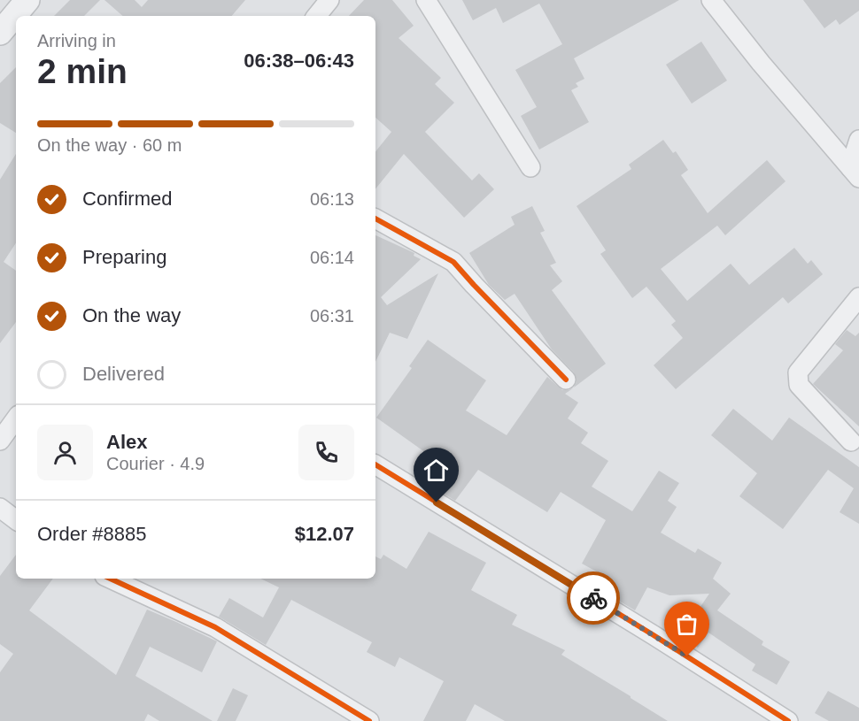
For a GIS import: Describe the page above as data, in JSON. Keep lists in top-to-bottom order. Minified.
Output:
{"page":{"heading":["2 min","Arriving in","06:38–06:43"],"panel":["Alex","Courier · 4.9","Order #8885","$12.07"],"bar":"On the way · 60 m","list":[["Confirmed","06:13"],["Preparing","06:14"],["On the way","06:31"],"Delivered"]}}
